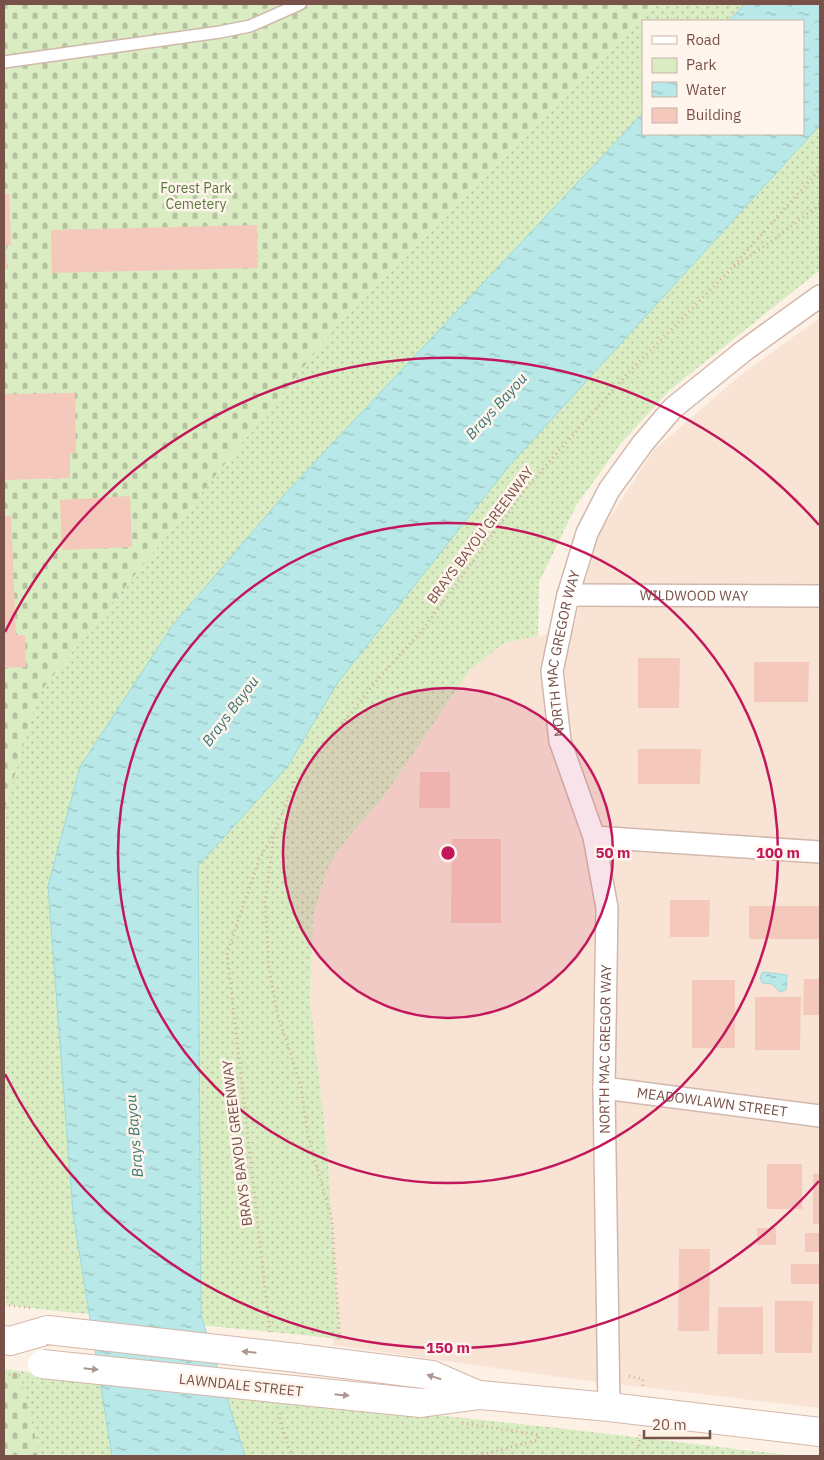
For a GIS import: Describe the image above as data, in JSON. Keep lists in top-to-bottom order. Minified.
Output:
{"streets":{"main road":["LAWNDALE STREET"],"street":["WILDWOOD WAY","NORTH MAC GREGOR WAY","MEADOWLAWN STREET"],"path":["BRAYS BAYOU GREENWAY"]},"crossings":[["WILDWOOD WAY","NORTH MAC GREGOR WAY"],["NORTH MAC GREGOR WAY","MEADOWLAWN STREET"],["NORTH MAC GREGOR WAY","LAWNDALE STREET"]],"water":["Brays Bayou"],"parks":["Forest Park Cemetery"],"legend":["Road","Park","Water","Building"],"scale_bar":"20 m","rings":["50 m","100 m","150 m"]}
